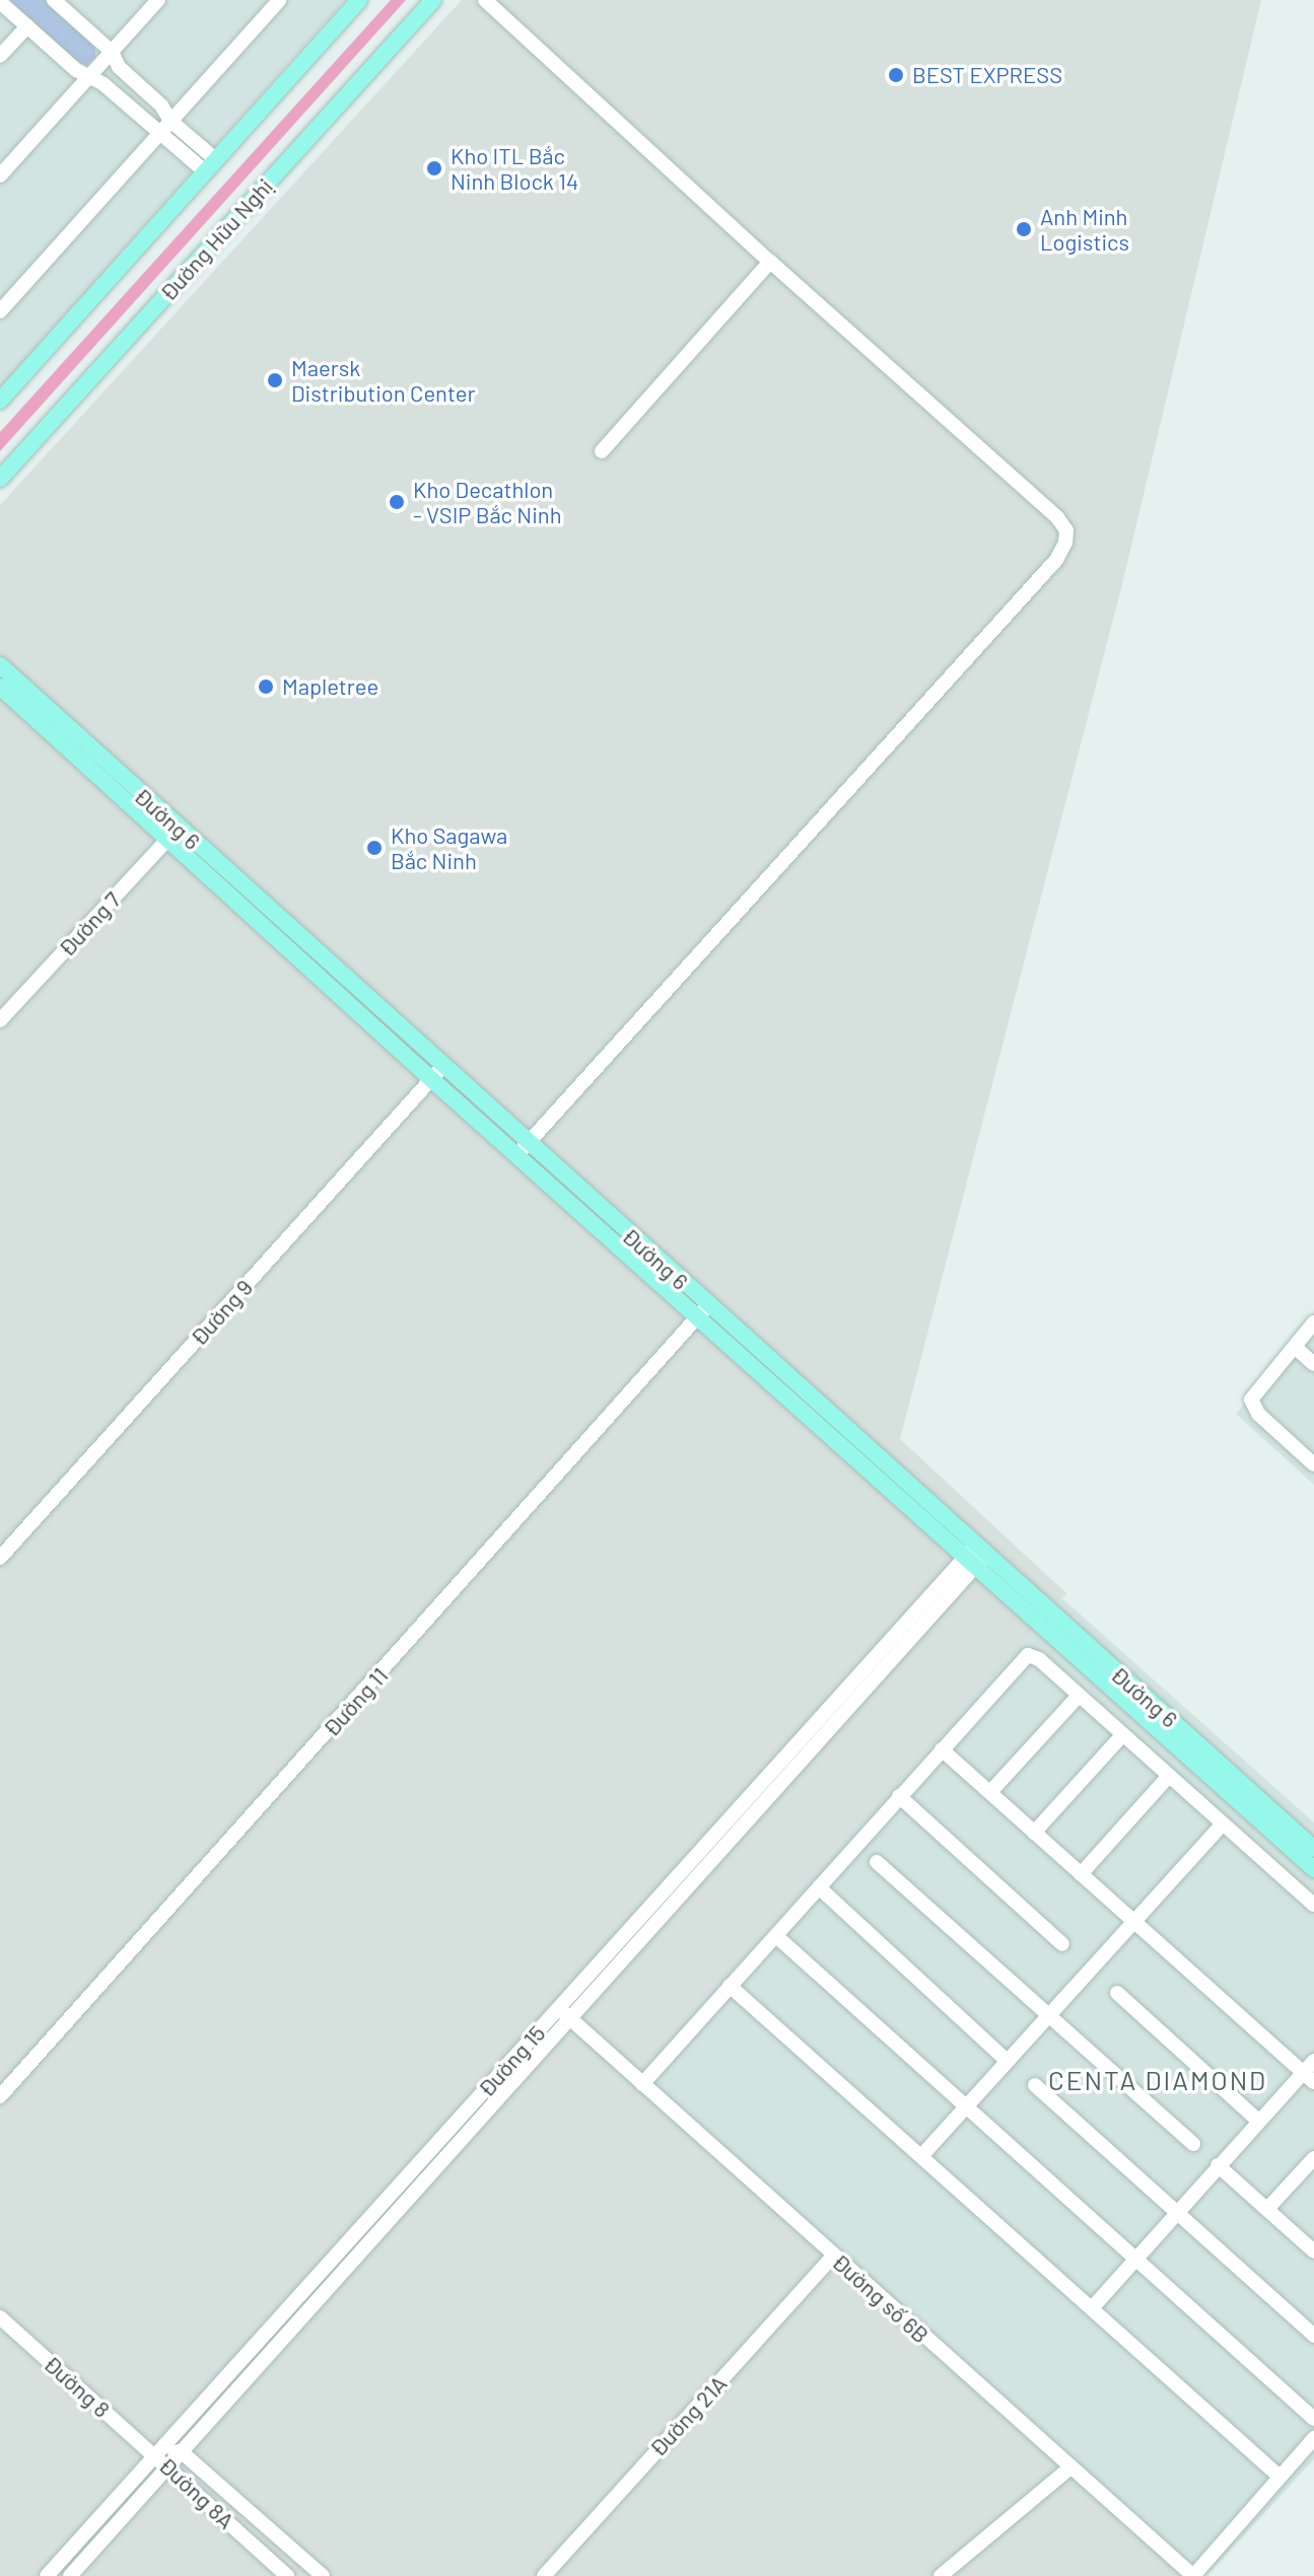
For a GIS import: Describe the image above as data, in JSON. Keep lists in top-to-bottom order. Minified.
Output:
{"streets":{"main road":["Đường Hữu Nghị","Đường 6"],"street":["Đường 7","Đường 9","Đường 11","Đường 15","Đường số 6B","Đường 8","Đường 21A","Đường 8A"]},"crossings":[["Đường 6","Đường 7"],["Đường 6","Đường 9"],["Đường 6","Đường 11"],["Đường 6","Đường 15"],["Đường 15","Đường số 6B"],["Đường 15","Đường 8"],["Đường 15","Đường 8A"],["Đường số 6B","Đường 21A"],["Đường 8","Đường 8A"]],"districts":["CENTA DIAMOND"],"places":["BEST EXPRESS","Kho ITL Bắc Ninh Block 14","Anh Minh Logistics","Maersk Distribution Center","Kho Decathlon - VSIP Bắc Ninh","Mapletree","Kho Sagawa Bắc Ninh"]}
